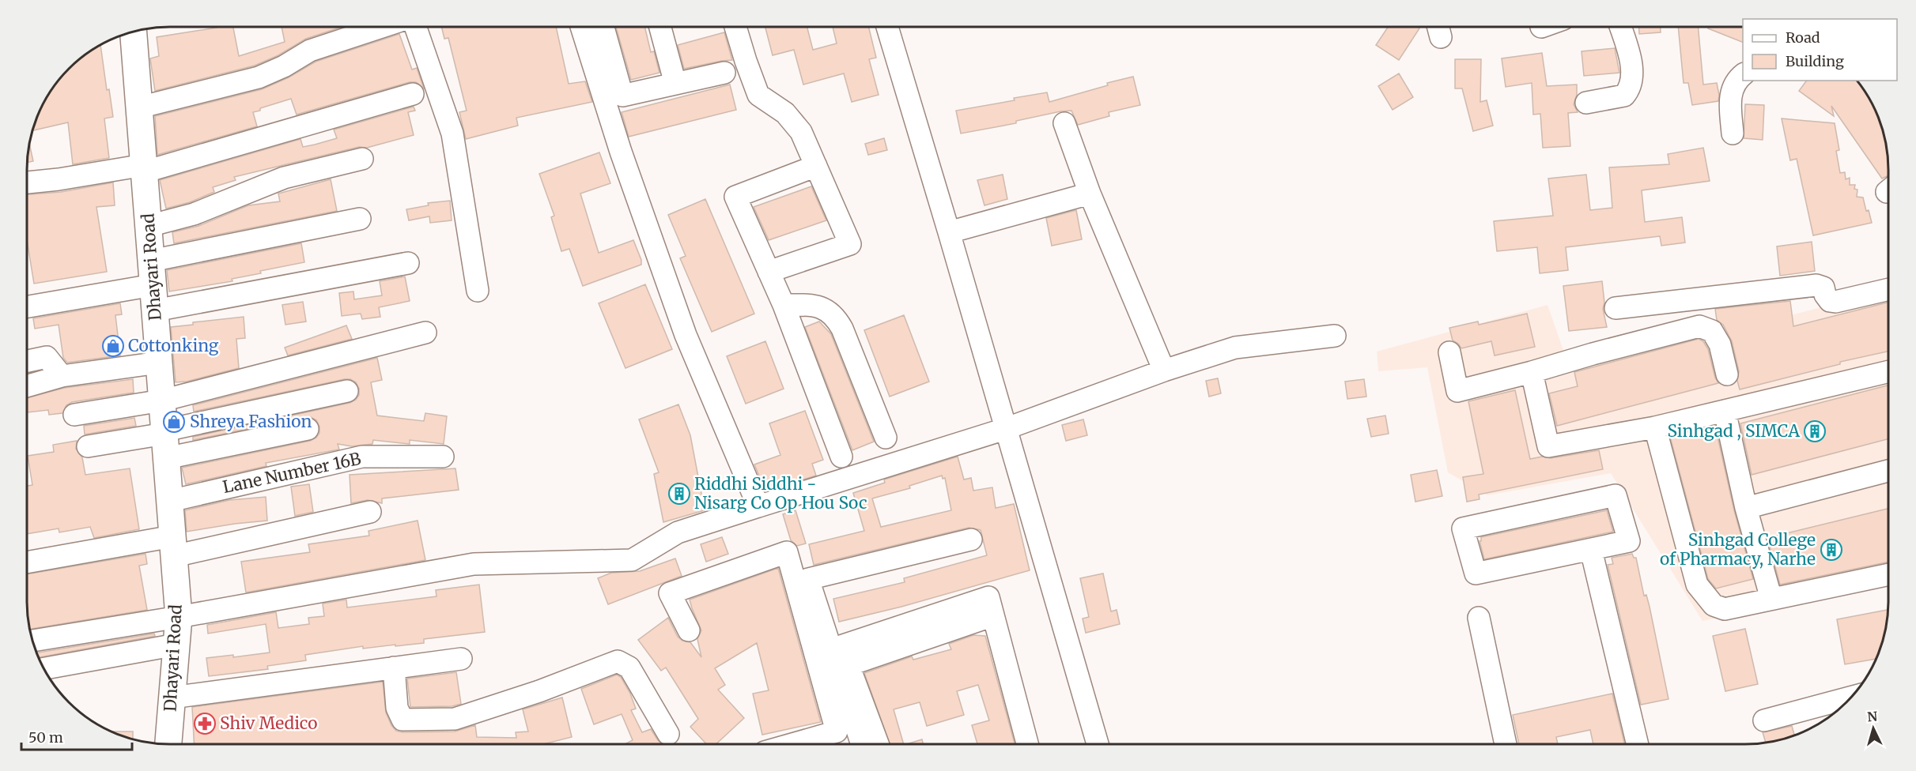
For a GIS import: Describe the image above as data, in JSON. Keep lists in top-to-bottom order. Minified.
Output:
{"streets":{"main road":["Dhayari Road"],"street":["Lane Number 16B"]},"crossings":[["Dhayari Road","Lane Number 16B"]],"places":{"shop":["Cottonking","Shreya Fashion"],"building":["Sinhgad , SIMCA","Riddhi Siddhi - Nisarg Co Op Hou Soc","Sinhgad College of Pharmacy, Narhe"],"pharmacy":["Shiv Medico"]},"legend":["Road","Building"],"scale_bar":"50 m","north":"top"}
